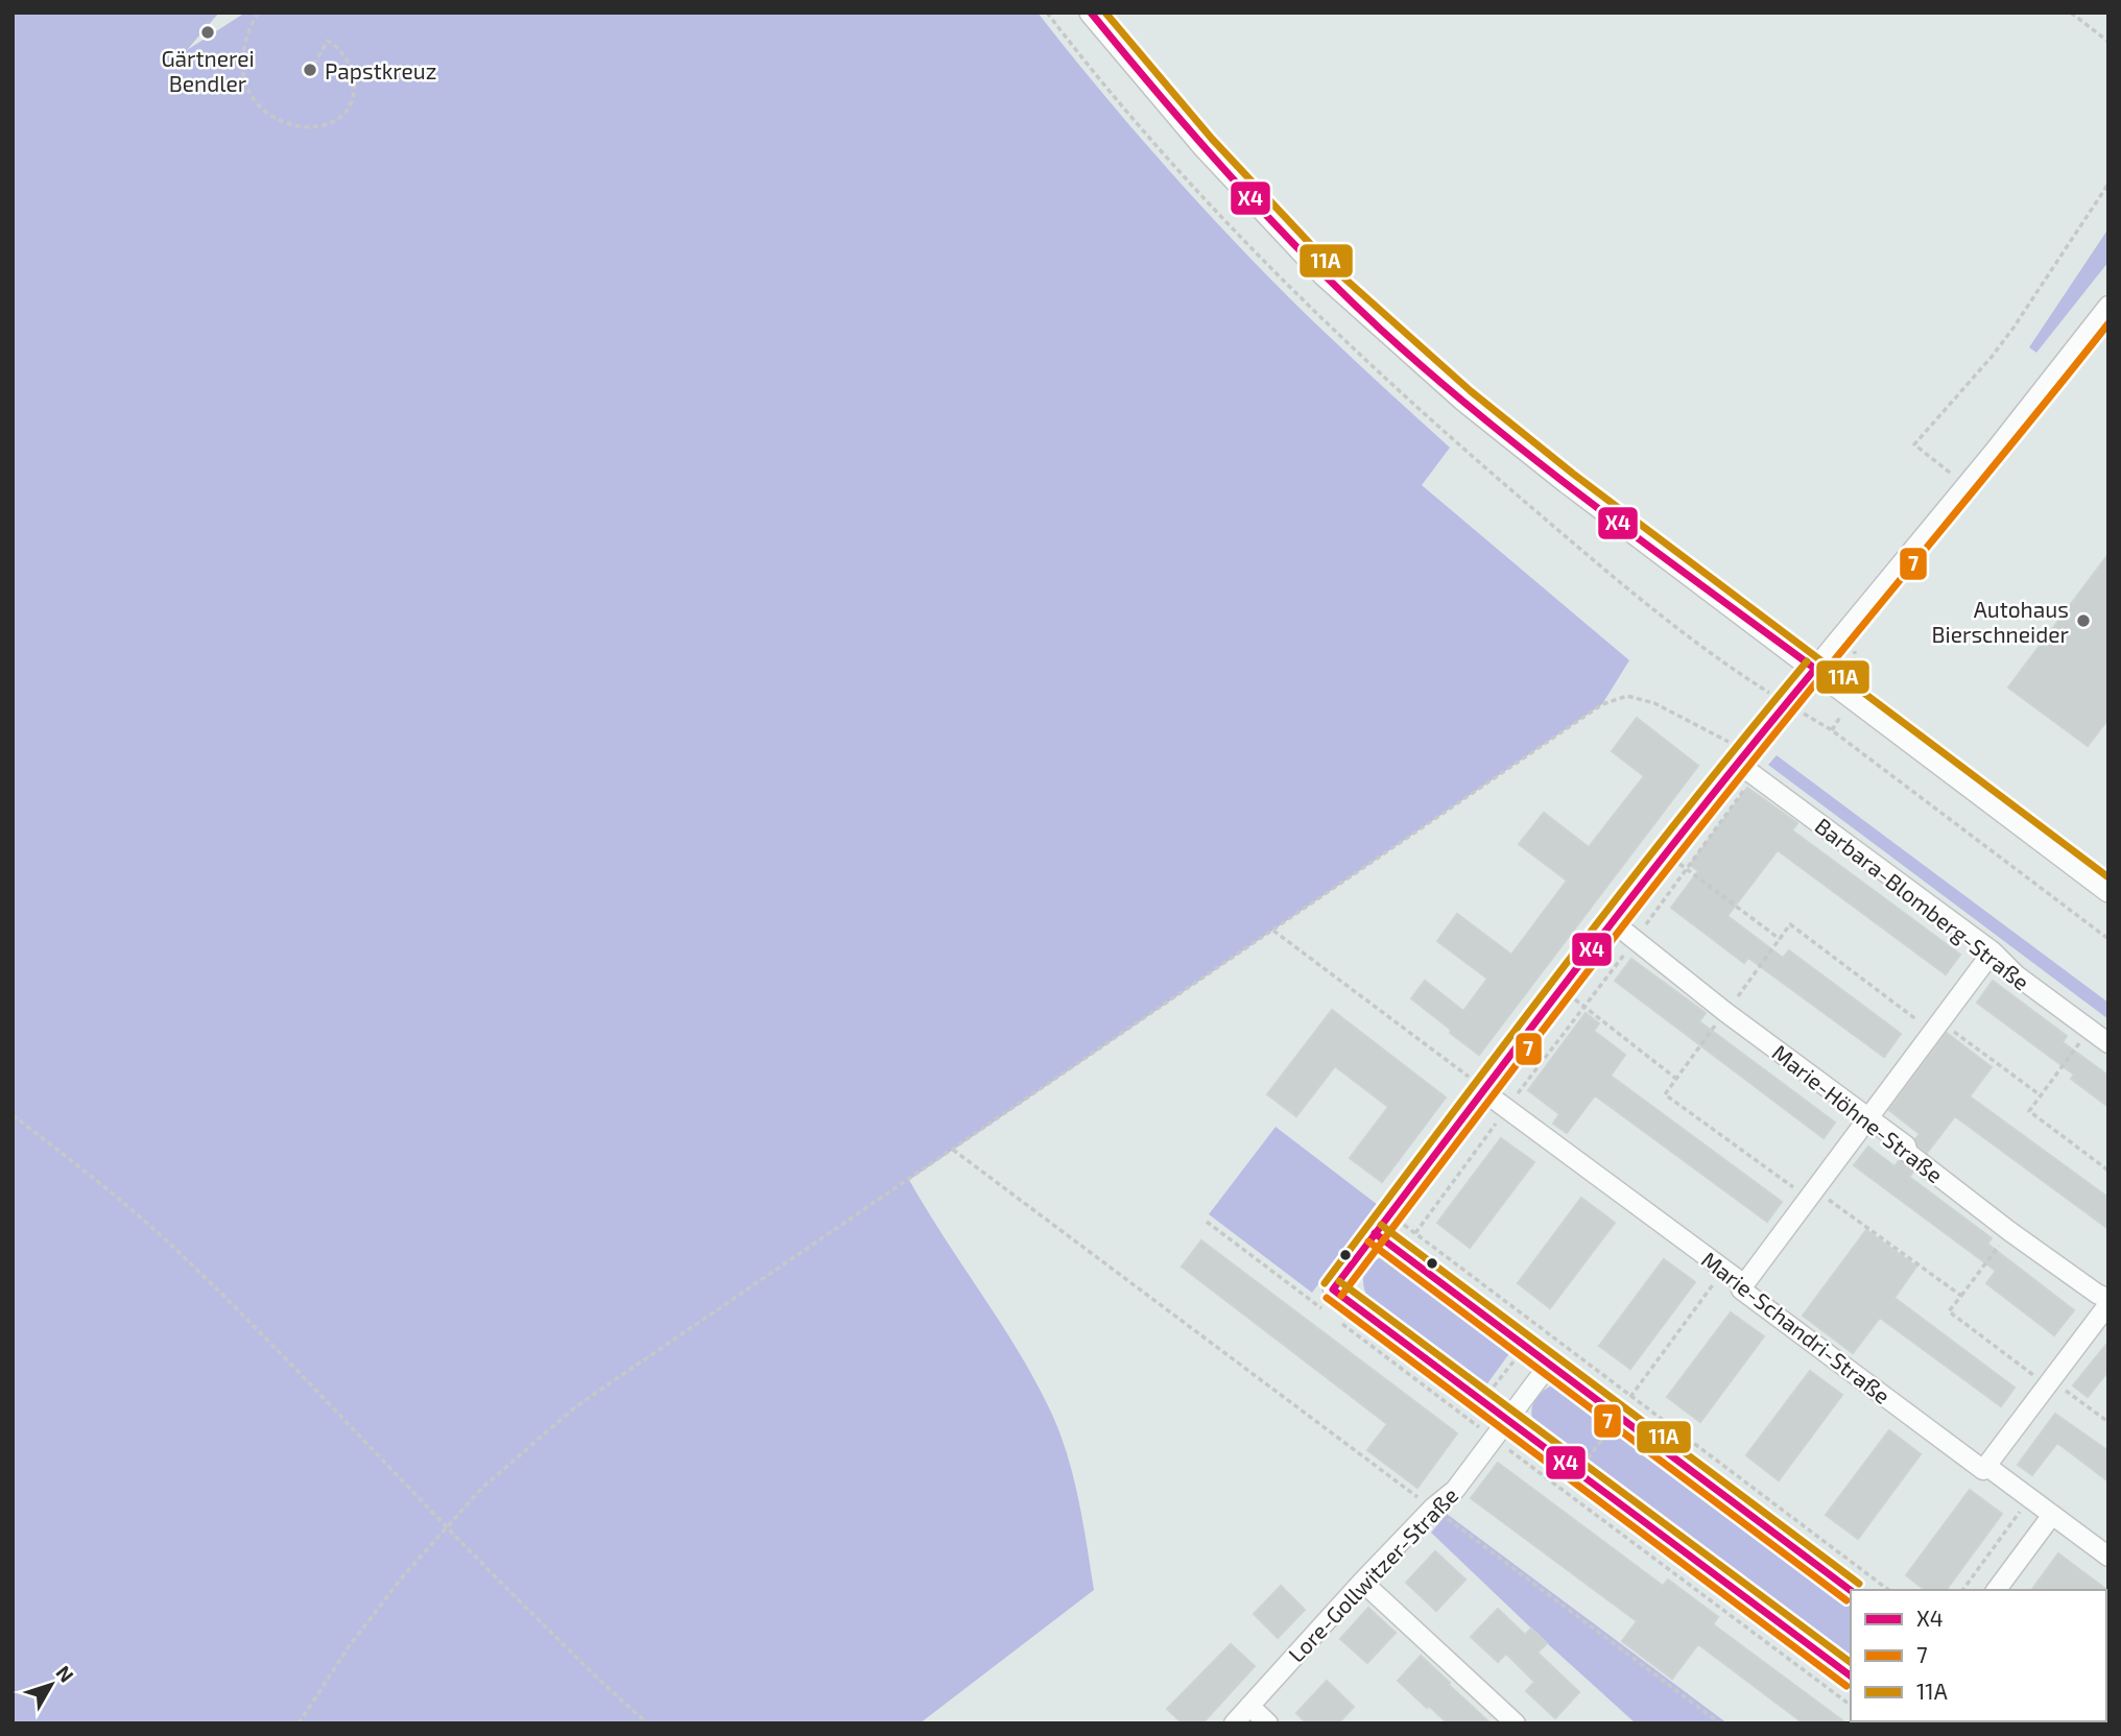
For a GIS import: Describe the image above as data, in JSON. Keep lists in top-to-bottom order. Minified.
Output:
{"streets":{"street":["Barbara-Blomberg-Straße","Marie-Höhne-Straße","Marie-Schandri-Straße","Lore-Gollwitzer-Straße"]},"places":["Gärtnerei Bendler","Papstkreuz","Autohaus Bierschneider"],"lines":["transit line X4","transit line 11A","transit line 7"],"legend":["X4","7","11A"],"north":"top right"}
